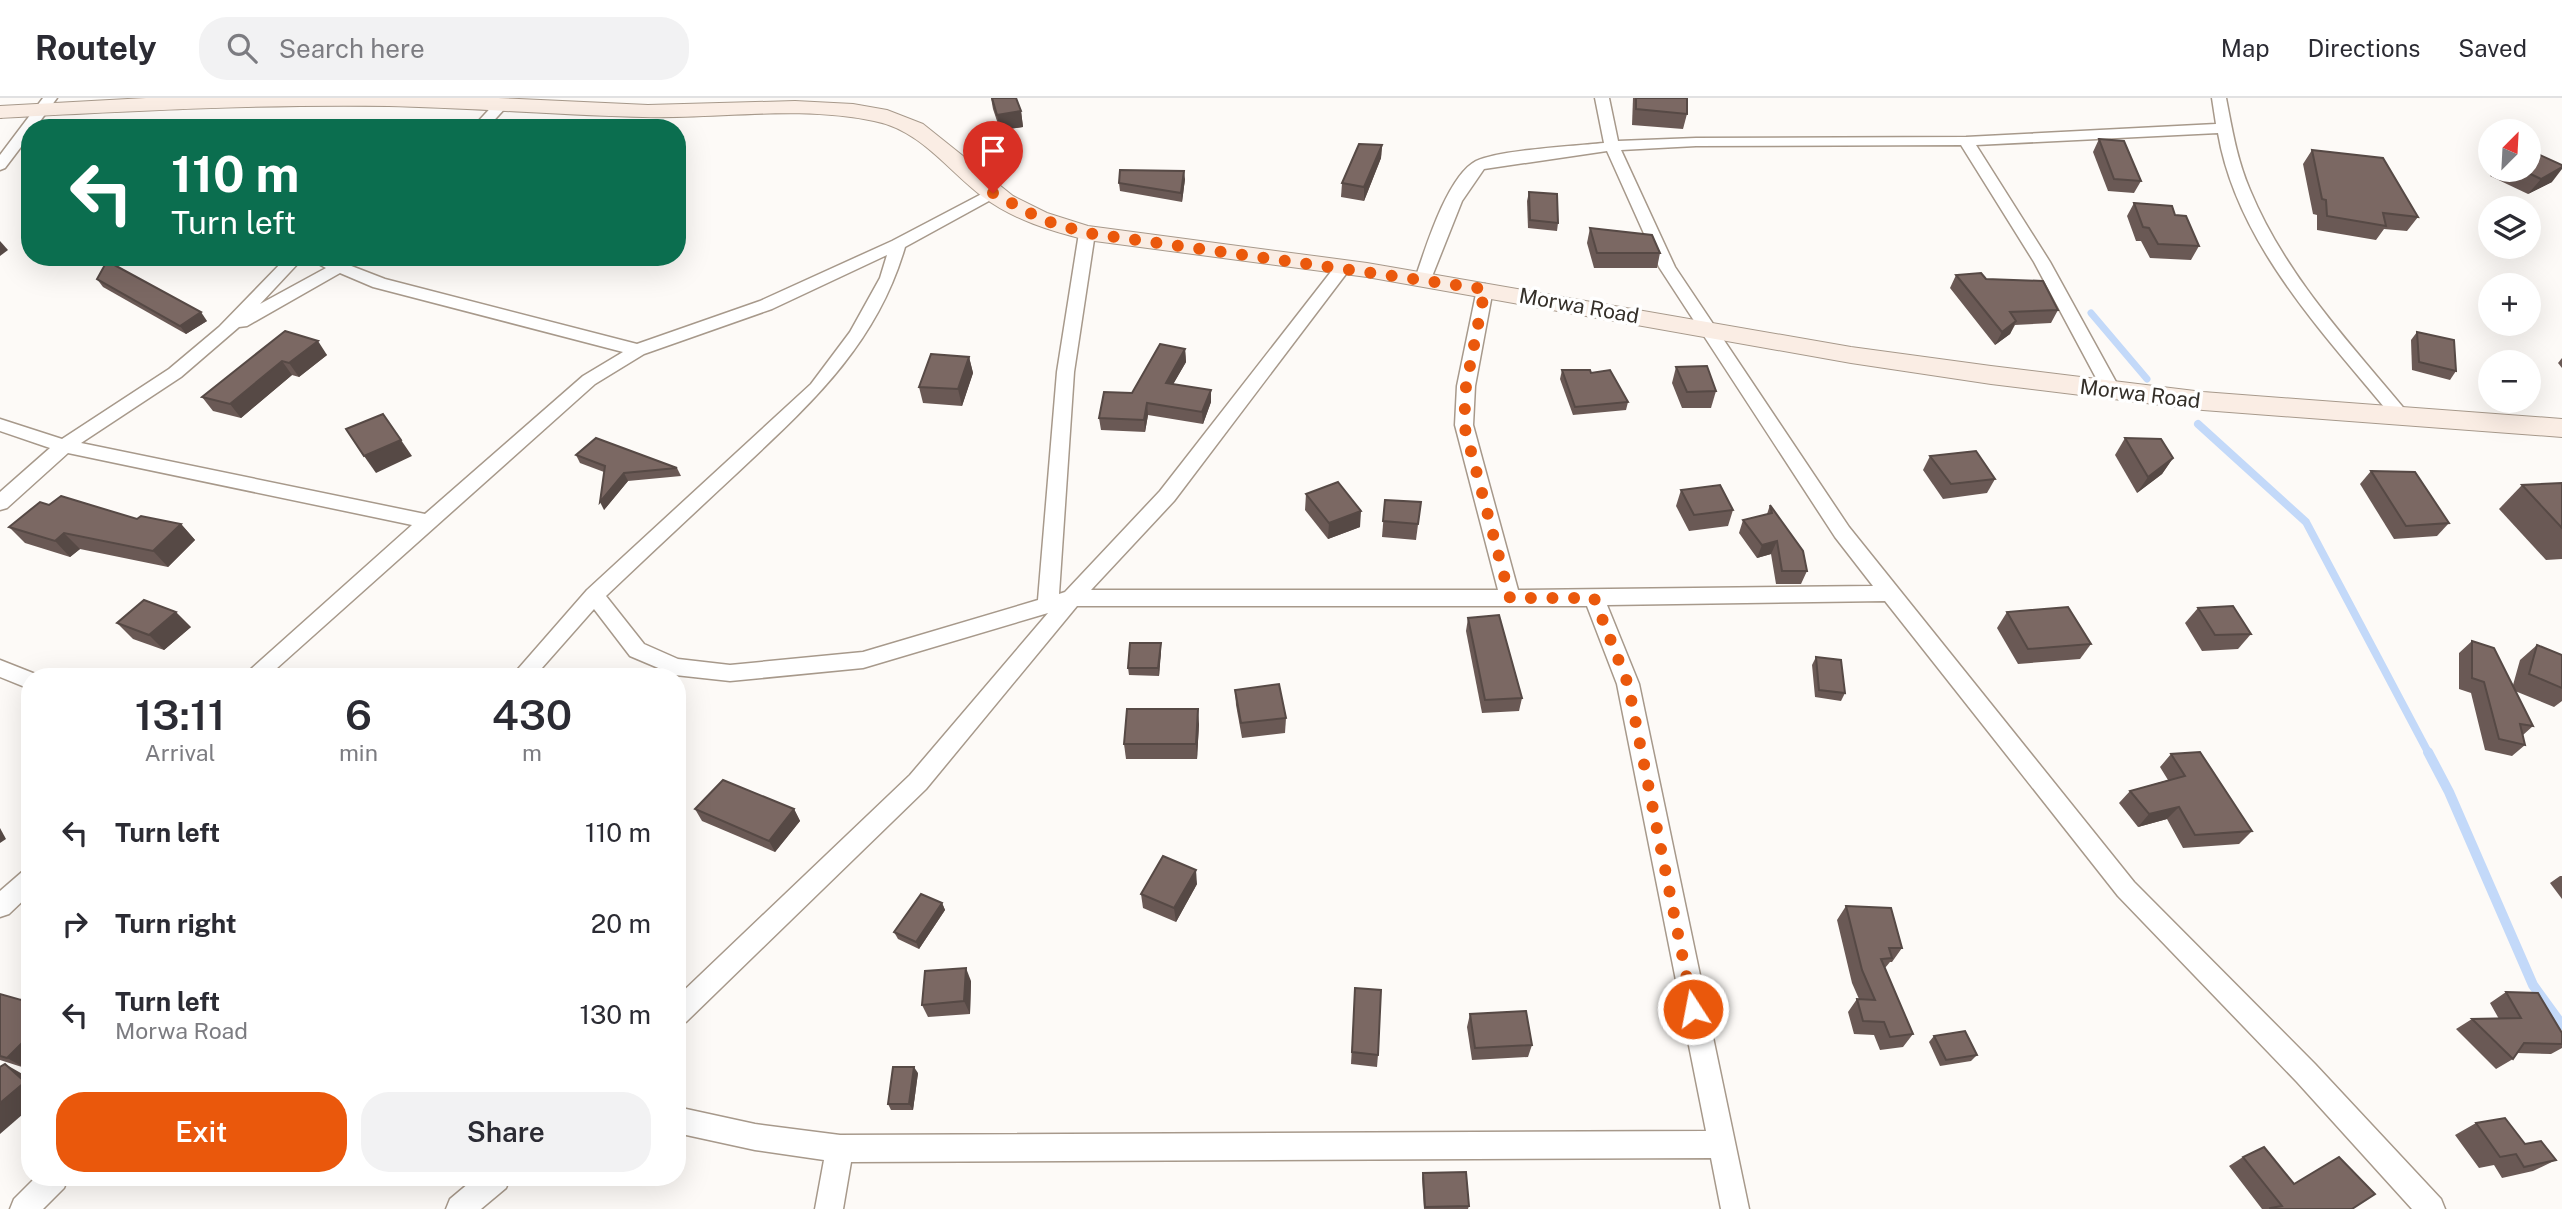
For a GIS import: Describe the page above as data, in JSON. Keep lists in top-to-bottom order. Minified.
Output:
{"streets":{"main road":["Morwa Road"]},"north":"top right","page":{"header":"Routely","search":"Search here","nav":["Map","Directions","Saved"],"map_buttons":["+","−"],"turn":["110 m","Turn left"],"eta":["13:11","Arrival","6","min","430","m"],"list":[{"name":"Turn left","value":"110 m"},{"name":"Turn right","value":"20 m"},{"name":"Turn left","note":"Morwa Road","value":"130 m"}],"buttons":["Exit","Share"]}}
